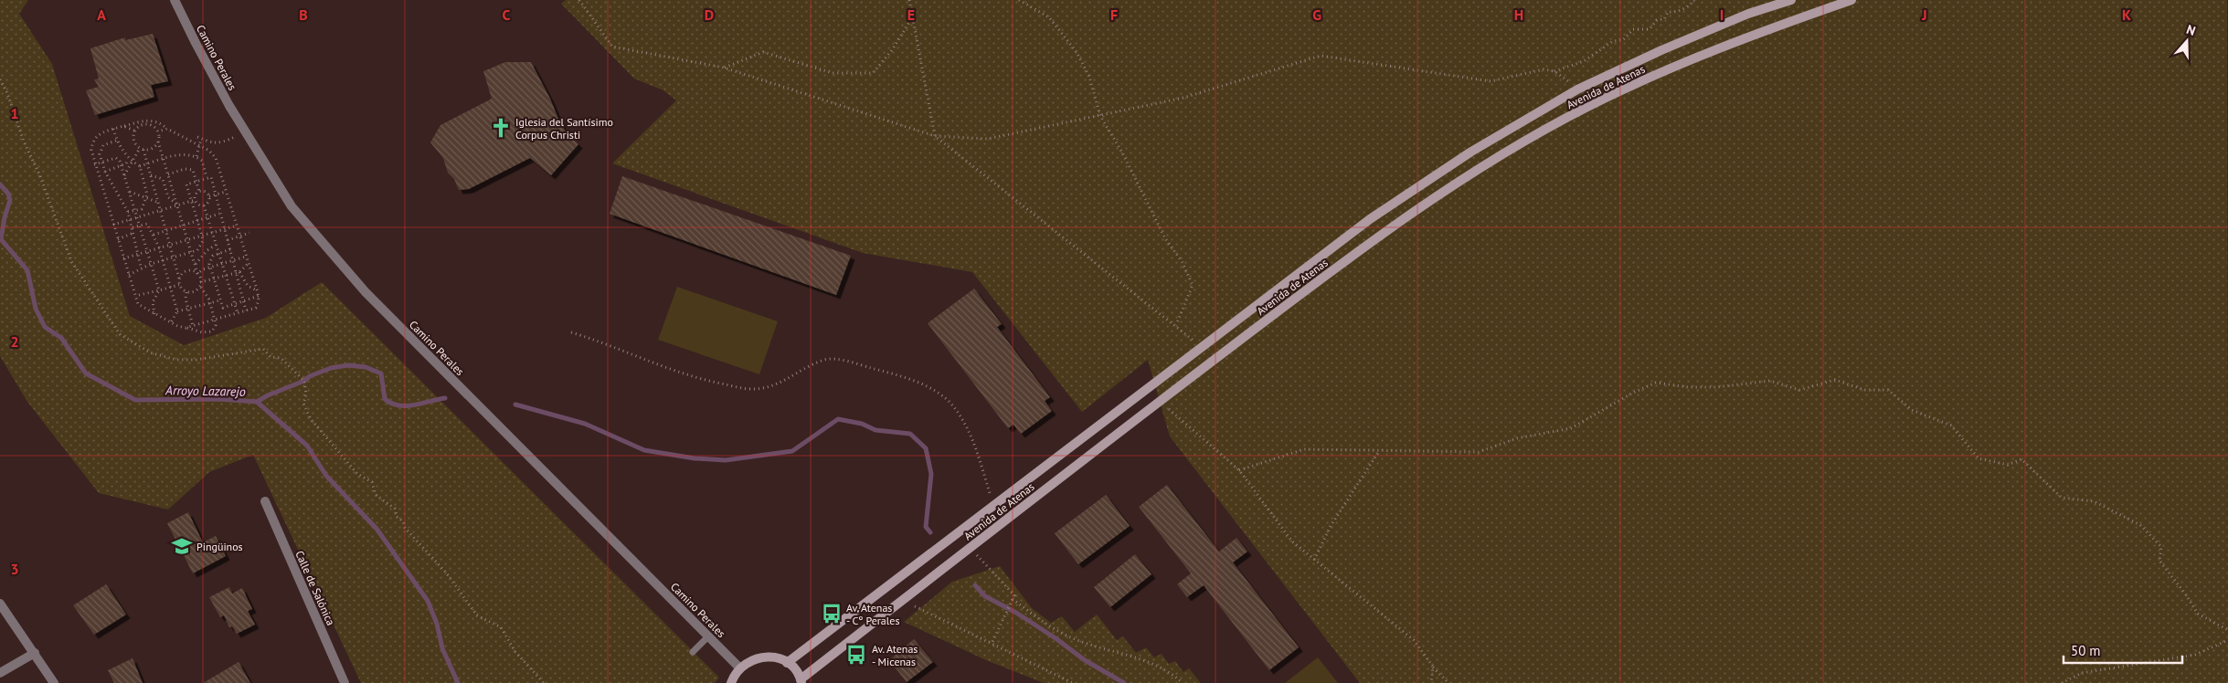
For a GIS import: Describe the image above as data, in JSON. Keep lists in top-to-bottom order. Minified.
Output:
{"streets":{"main road":["Avenida de Atenas"],"street":["Camino Perales","Calle de Salónica"]},"water":["Arroyo Lazarejo"],"places":{"church":["Iglesia del Santísimo Corpus Christi"],"school or university":["Pingüinos"],"bus stop":["Av. Atenas - Cº Perales","Av. Atenas - Micenas"]},"scale_bar":"50 m","north":"top","grid":{"columns":["A","B","C","D","E","F","G","H","I","J","K"],"rows":["1","2","3"]}}
